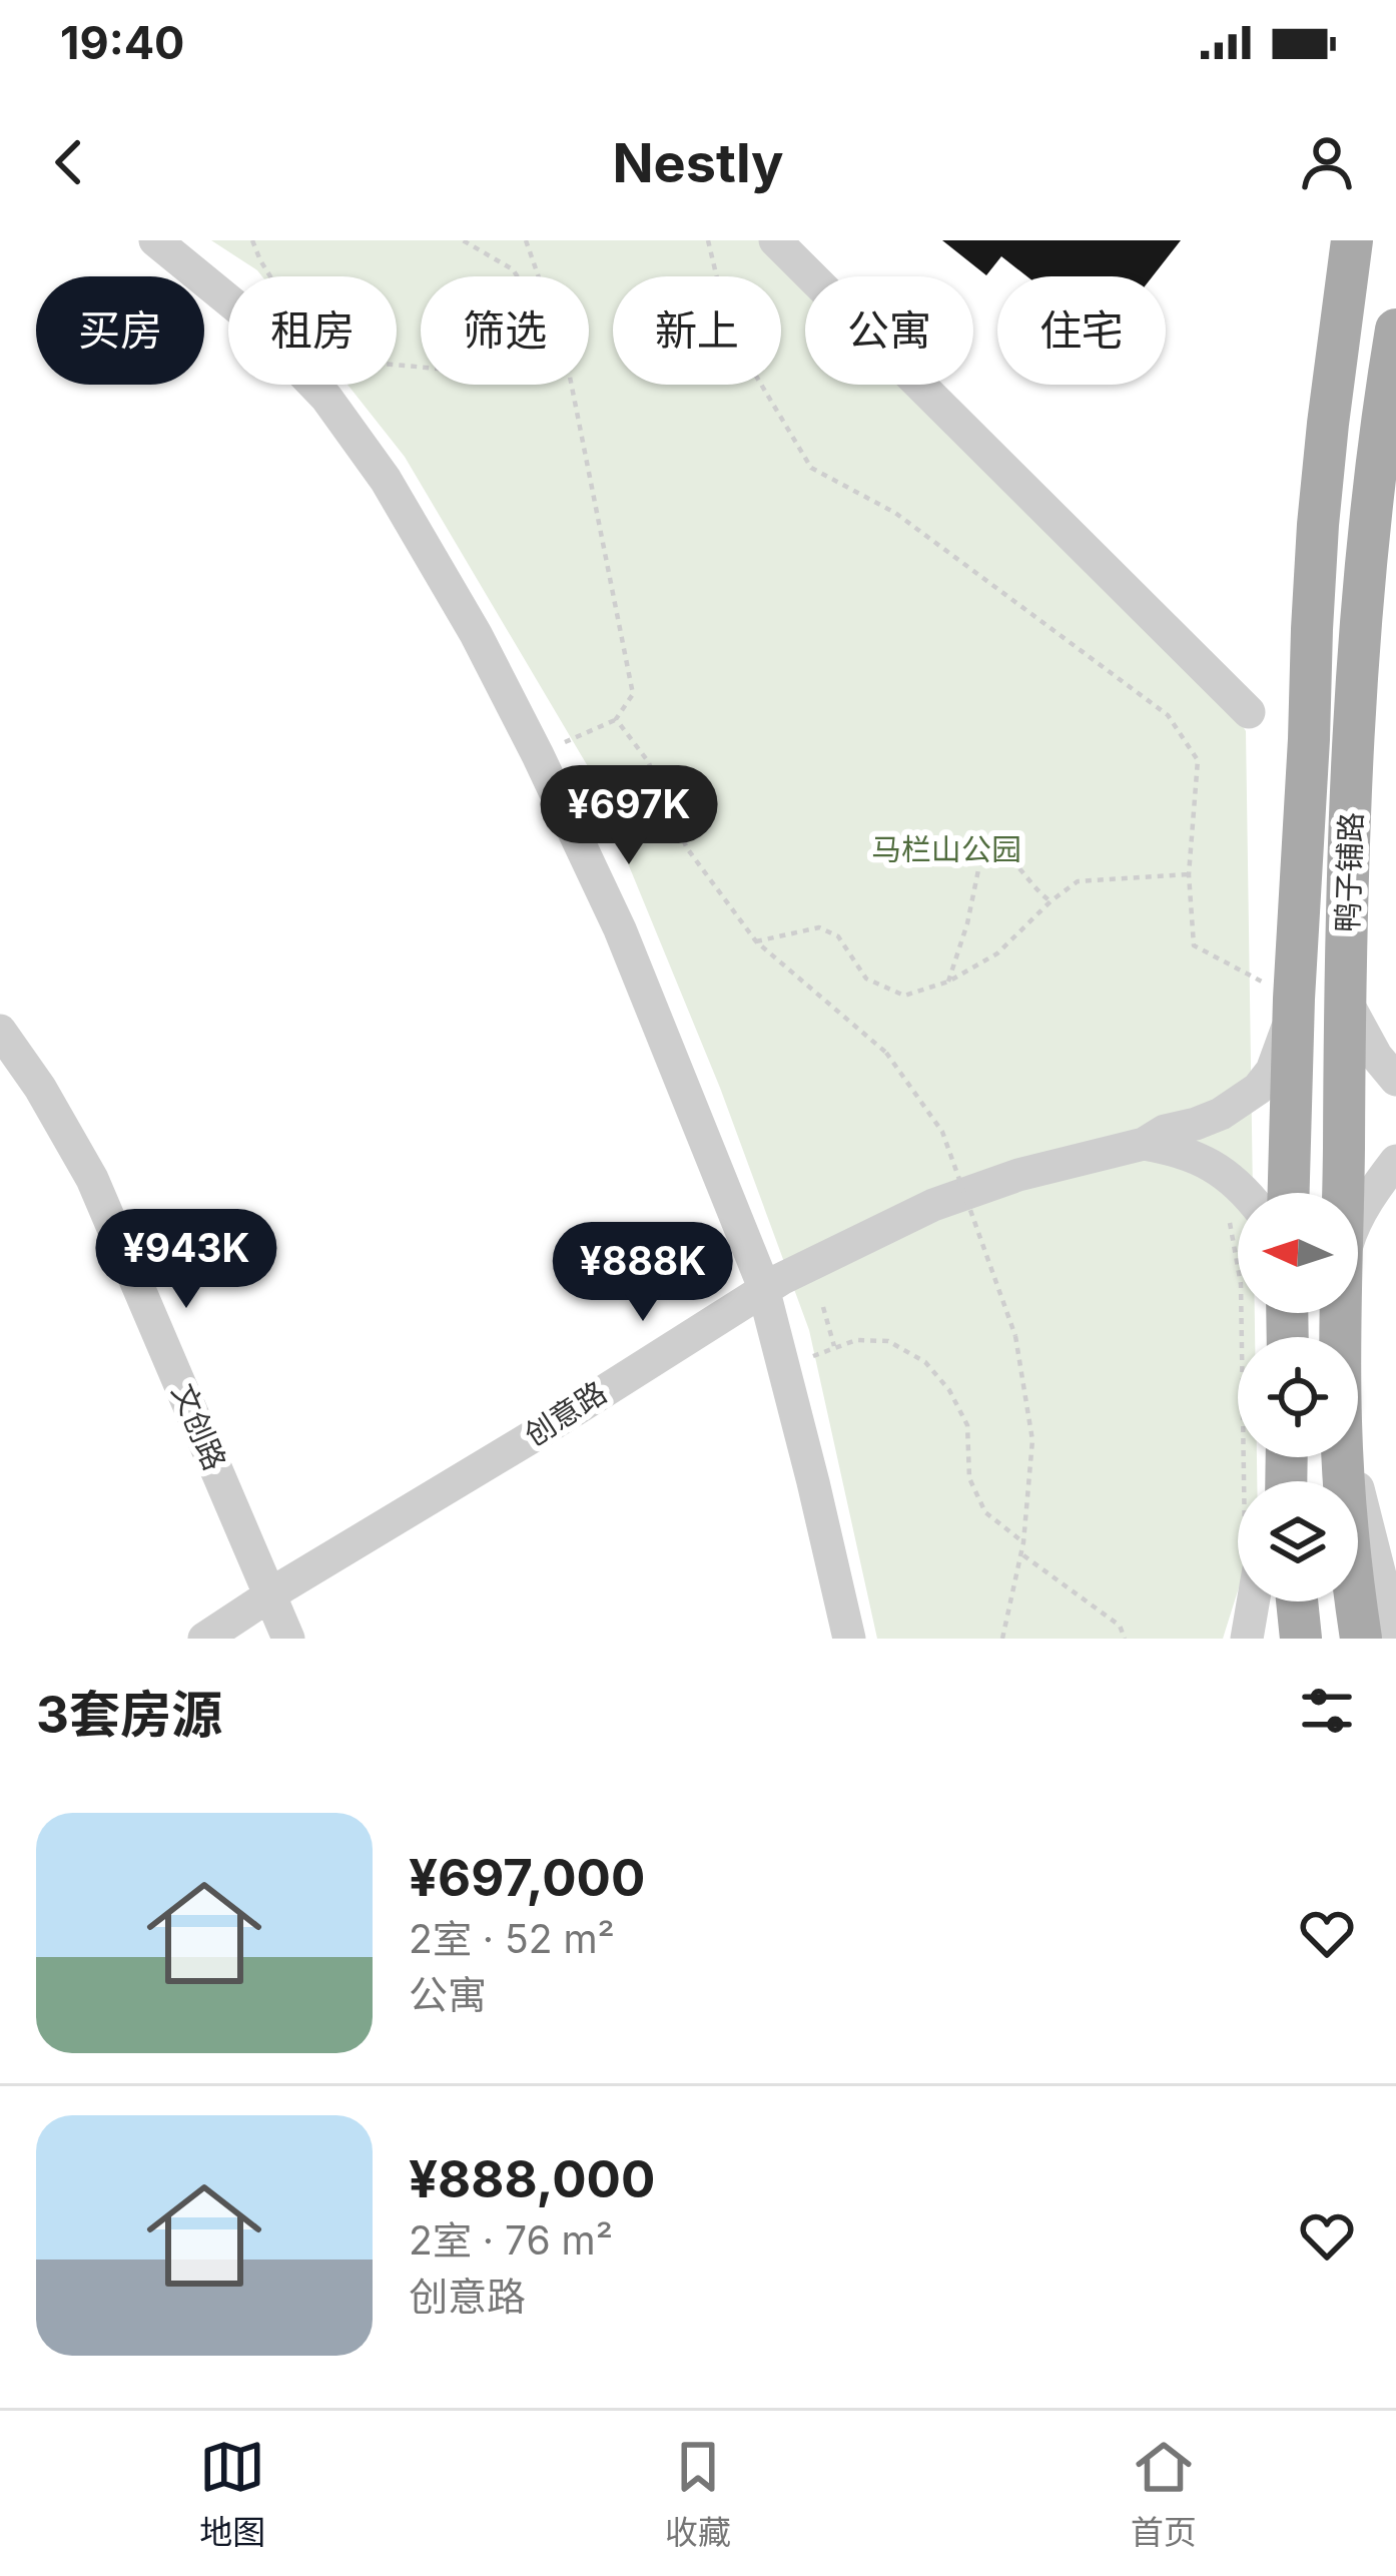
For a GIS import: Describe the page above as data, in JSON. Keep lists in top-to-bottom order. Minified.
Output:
{"streets":{"main road":["鸭子铺路"],"street":["创意路","文创路"]},"crossings":[["鸭子铺路","创意路"],["创意路","文创路"]],"parks":["马栏山公园"],"north":"left","page":{"status":"19:40","header":"Nestly","chip":["买房","租房","筛选","新上","公寓","住宅"],"price":["¥697K","¥943K","¥888K"],"heading":"3套房源","list":[{"name":"¥697,000","note":"2室 · 52 m² · 公寓"},{"name":"¥888,000","note":"2室 · 76 m² · 创意路"}],"tabs":["地图","收藏","首页"]}}
